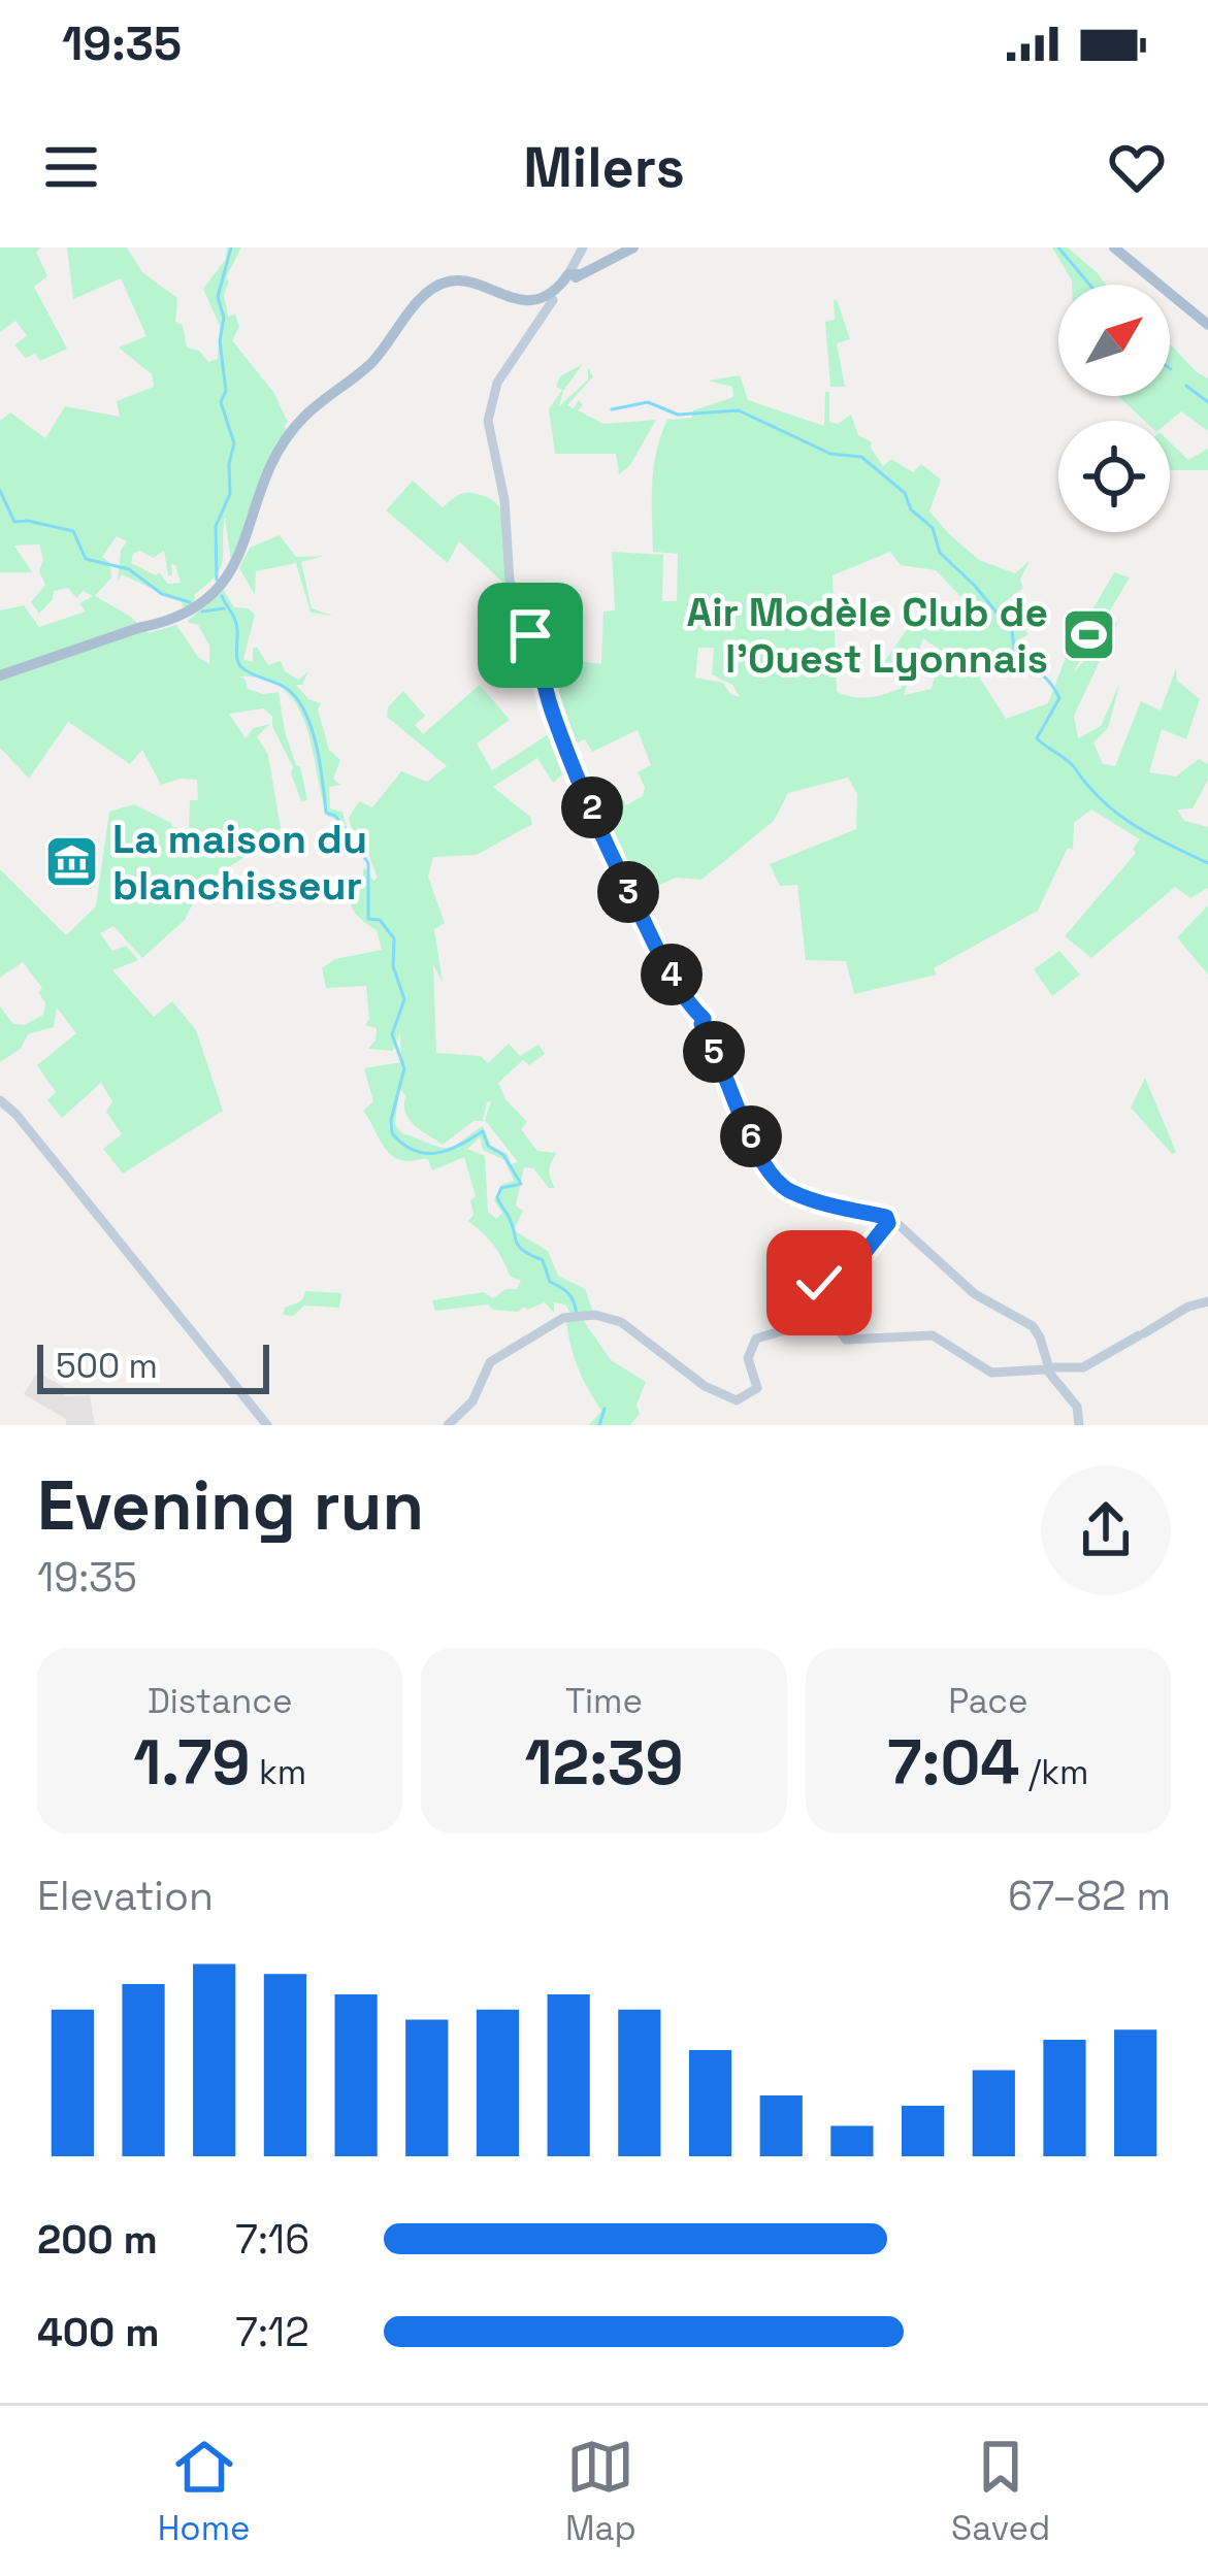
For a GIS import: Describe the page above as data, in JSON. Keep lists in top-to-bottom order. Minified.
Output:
{"places":{"sports":["Air Modèle Club de l'Ouest Lyonnais"],"museum":["La maison du blanchisseur"]},"scale_bar":"500 m","north":"top right","page":{"status":"19:35","header":"Milers","pins":["2","3","4","5","6"],"scale":"500 m","heading":["Evening run","19:35"],"stats":[["Distance","1.79 km"],["Time","12:39"],["Pace","7:04 /km"]],"chart":["Elevation","67–82 m"],"list":[{"name":"200 m","note":"7:16"},{"name":"400 m","note":"7:12"}],"tabs":["Home","Map","Saved"]}}
